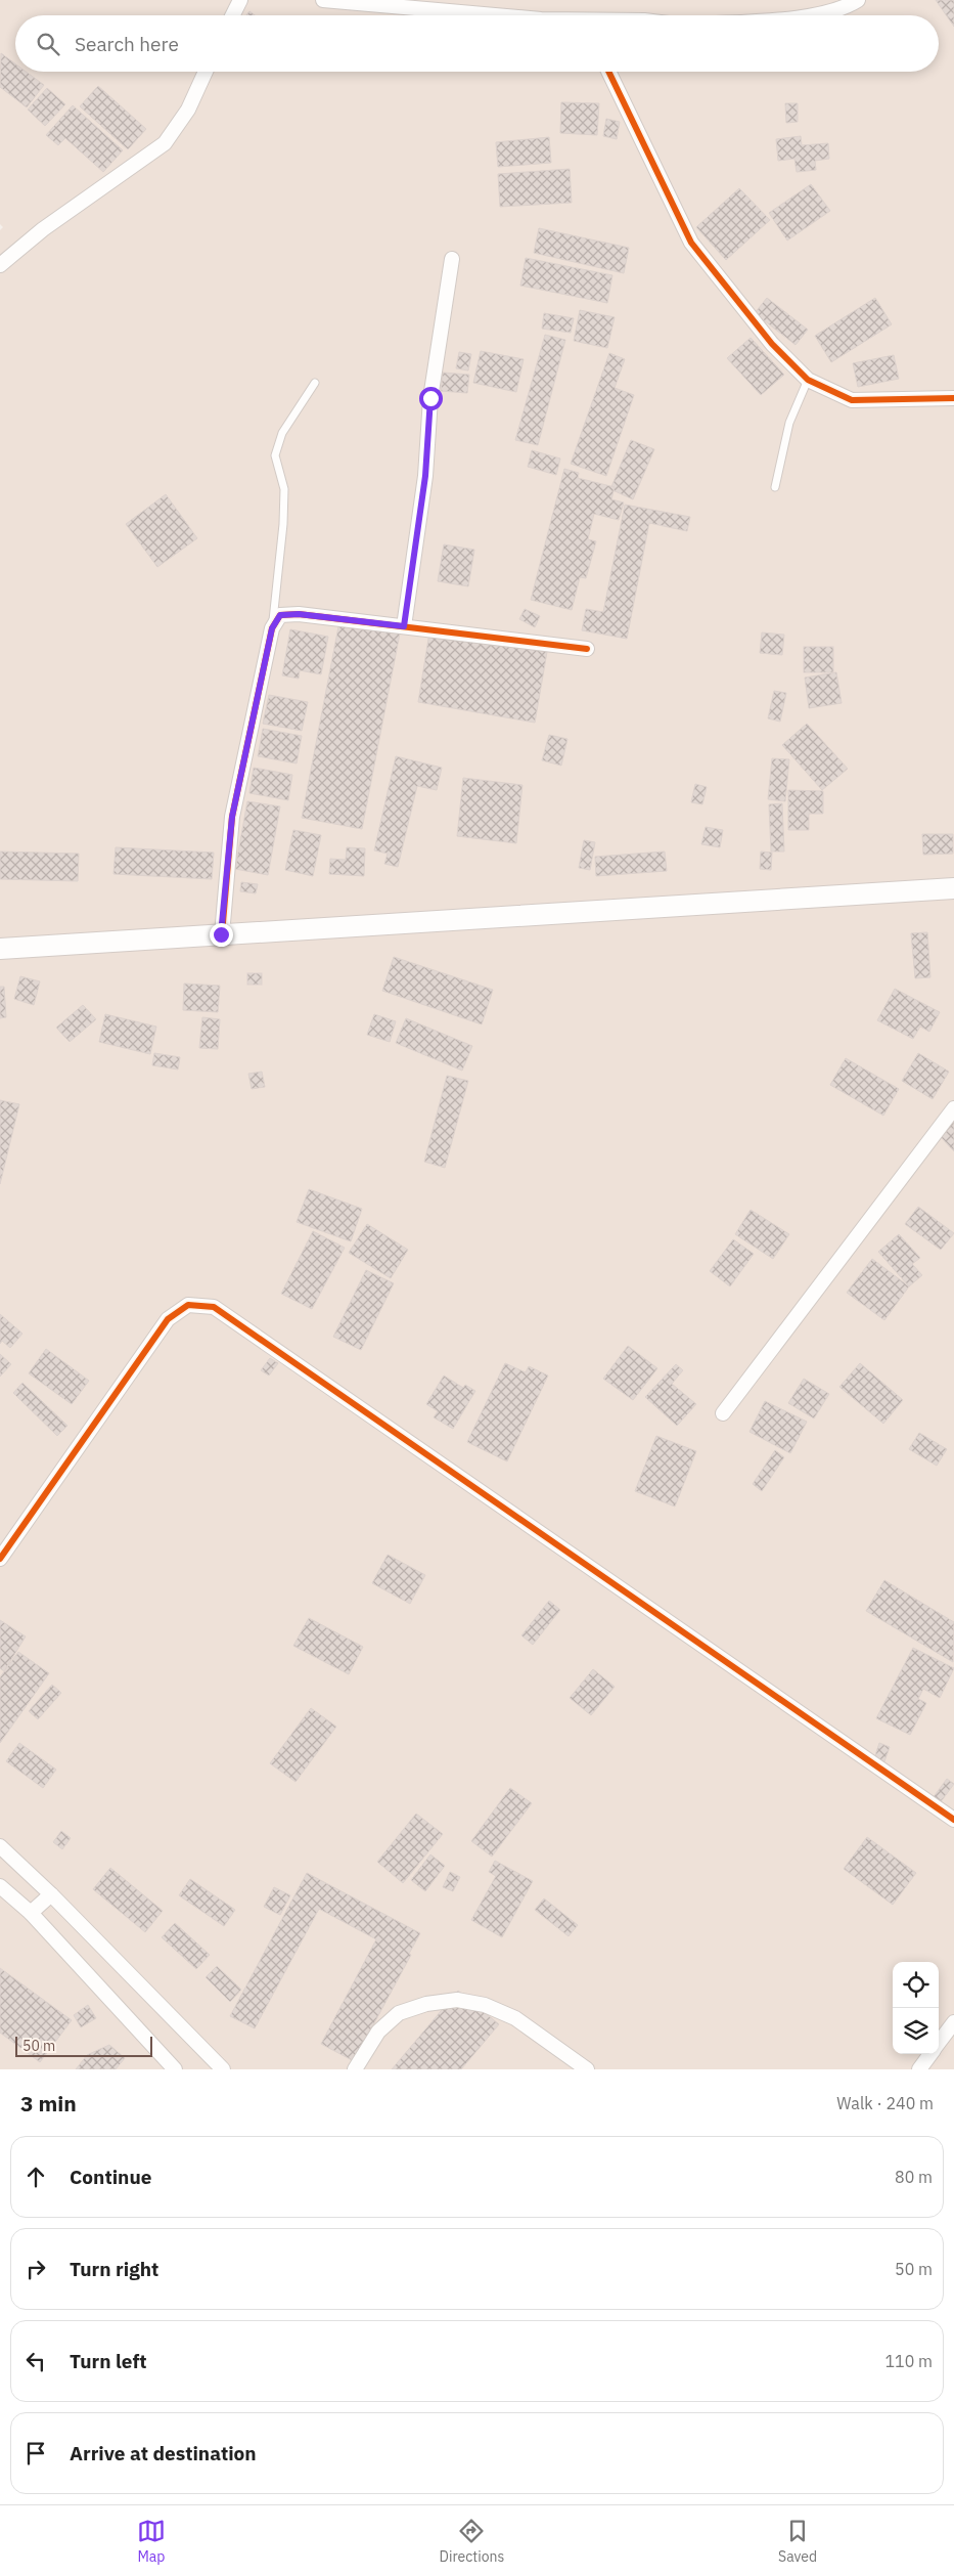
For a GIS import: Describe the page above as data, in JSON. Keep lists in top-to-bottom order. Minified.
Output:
{"scale_bar":"50 m","page":{"search":"Search here","scale":"50 m","heading":["3 min","Walk · 240 m"],"list":[["Continue","80 m"],["Turn right","50 m"],["Turn left","110 m"],"Arrive at destination"],"nav":["Map","Directions","Saved"]}}
